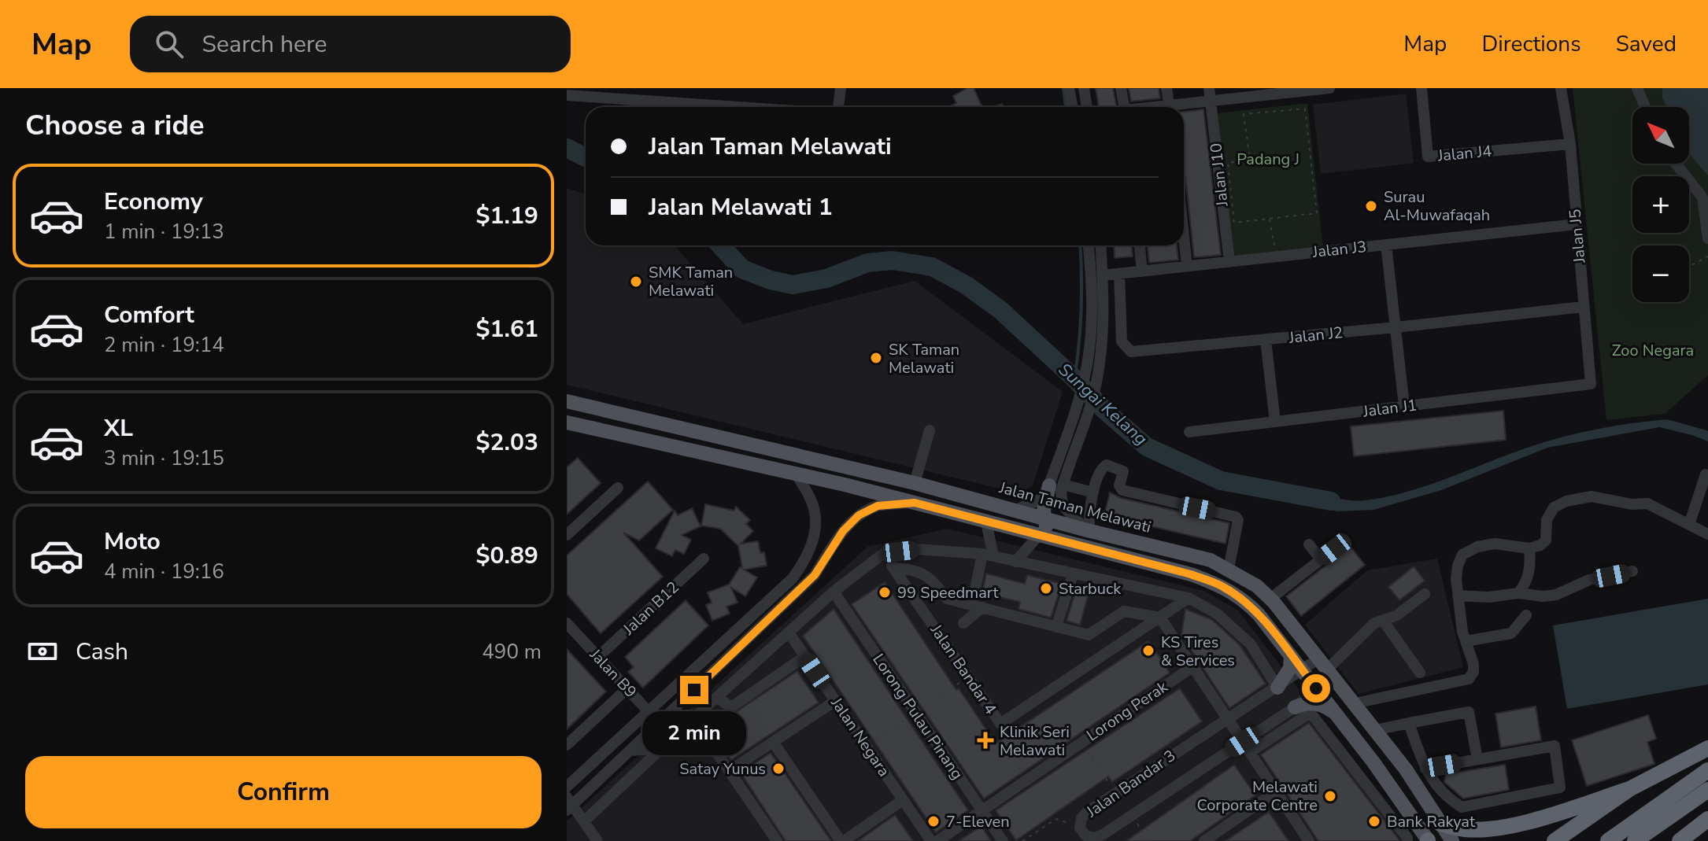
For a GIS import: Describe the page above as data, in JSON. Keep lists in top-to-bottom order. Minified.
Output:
{"streets":{"main road":["Jalan Taman Melawati"],"street":["Jalan J4","Jalan J10","Jalan J5","Jalan J3","Jalan J2","Jalan J1","Jalan B12","Jalan Bandar 4","Jalan B9","Lorong Perak","Lorong Pulau Pinang","Jalan Negara","Jalan Bandar 3"]},"crossings":[["Jalan J4","Jalan J5"],["Jalan J10","Jalan J3"],["Jalan J5","Jalan J3"],["Jalan J5","Jalan J2"],["Jalan J5","Jalan J1"],["Jalan J3","Jalan J2"],["Jalan Taman Melawati","Jalan Bandar 3"],["Jalan B12","Jalan B9"],["Lorong Perak","Lorong Pulau Pinang"]],"water":["Sungai Kelang"],"parks":["Padang J","Zoo Negara"],"places":{"other":["Surau Al-Muwafaqah","SMK Taman Melawati","SK Taman Melawati","Starbuck","99 Speedmart","KS Tires & Services","Satay Yunus","Melawati Corporate Centre","7-Eleven","Bank Rakyat"],"health":["Klinik Seri Melawati"]},"north":"top left","page":{"header":"Map","search":"Search here","nav":["Map","Directions","Saved"],"heading":"Choose a ride","map_buttons":["+","−"],"banner":["Jalan Taman Melawati","Jalan Melawati 1"],"list":[{"name":"Economy","note":"1 min · 19:13","value":"$1.19"},{"name":"Comfort","note":"2 min · 19:14","value":"$1.61"},{"name":"XL","note":"3 min · 19:15","value":"$2.03"},{"name":"Moto","note":"4 min · 19:16","value":"$0.89"}],"pay":["Cash","490 m"],"bubble":"2 min","buttons":"Confirm"}}
